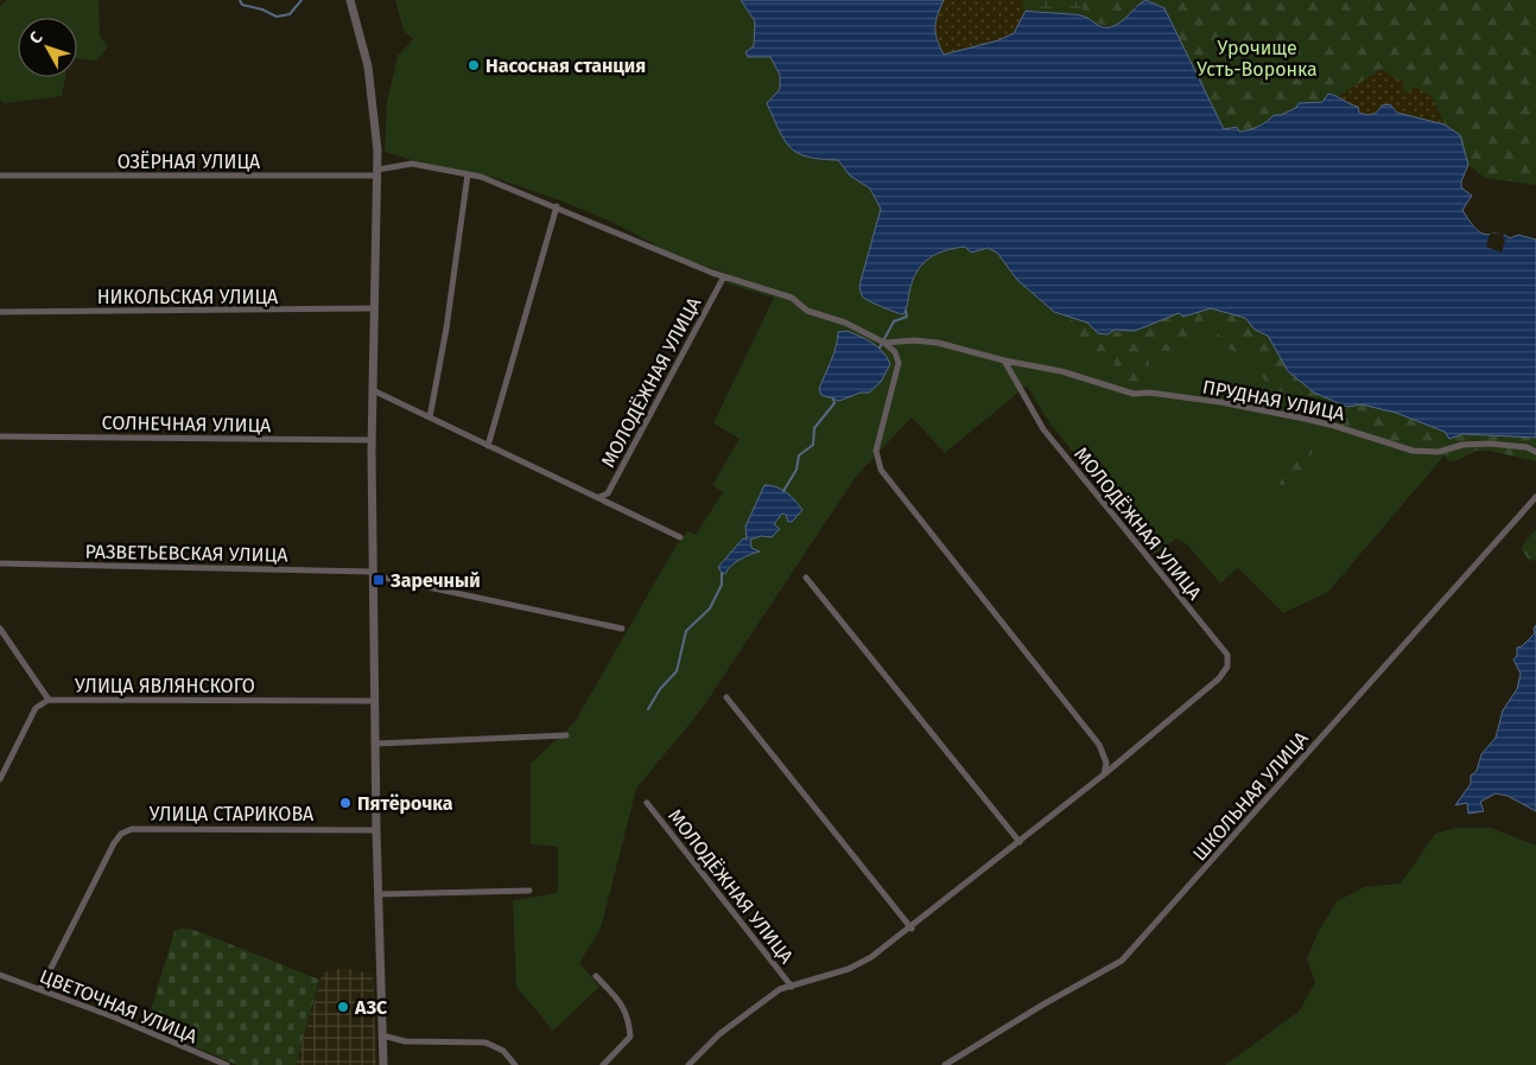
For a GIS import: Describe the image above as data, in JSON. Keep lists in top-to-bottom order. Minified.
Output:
{"streets":{"street":["ОЗЁРНАЯ УЛИЦА","НИКОЛЬСКАЯ УЛИЦА","МОЛОДЁЖНАЯ УЛИЦА","ПРУДНАЯ УЛИЦА","СОЛНЕЧНАЯ УЛИЦА","РАЗВЕТЬЕВСКАЯ УЛИЦА","УЛИЦА ЯВЛЯНСКОГО","ШКОЛЬНАЯ УЛИЦА","УЛИЦА СТАРИКОВА","ЦВЕТОЧНАЯ УЛИЦА"]},"crossings":[["МОЛОДЁЖНАЯ УЛИЦА","ПРУДНАЯ УЛИЦА"],["УЛИЦА СТАРИКОВА","ЦВЕТОЧНАЯ УЛИЦА"]],"parks":["Урочище Усть-Воронка"],"places":{"other":["Насосная станция","Пятёрочка","АЗС"],"transit":["Заречный"]},"north":"top left"}
